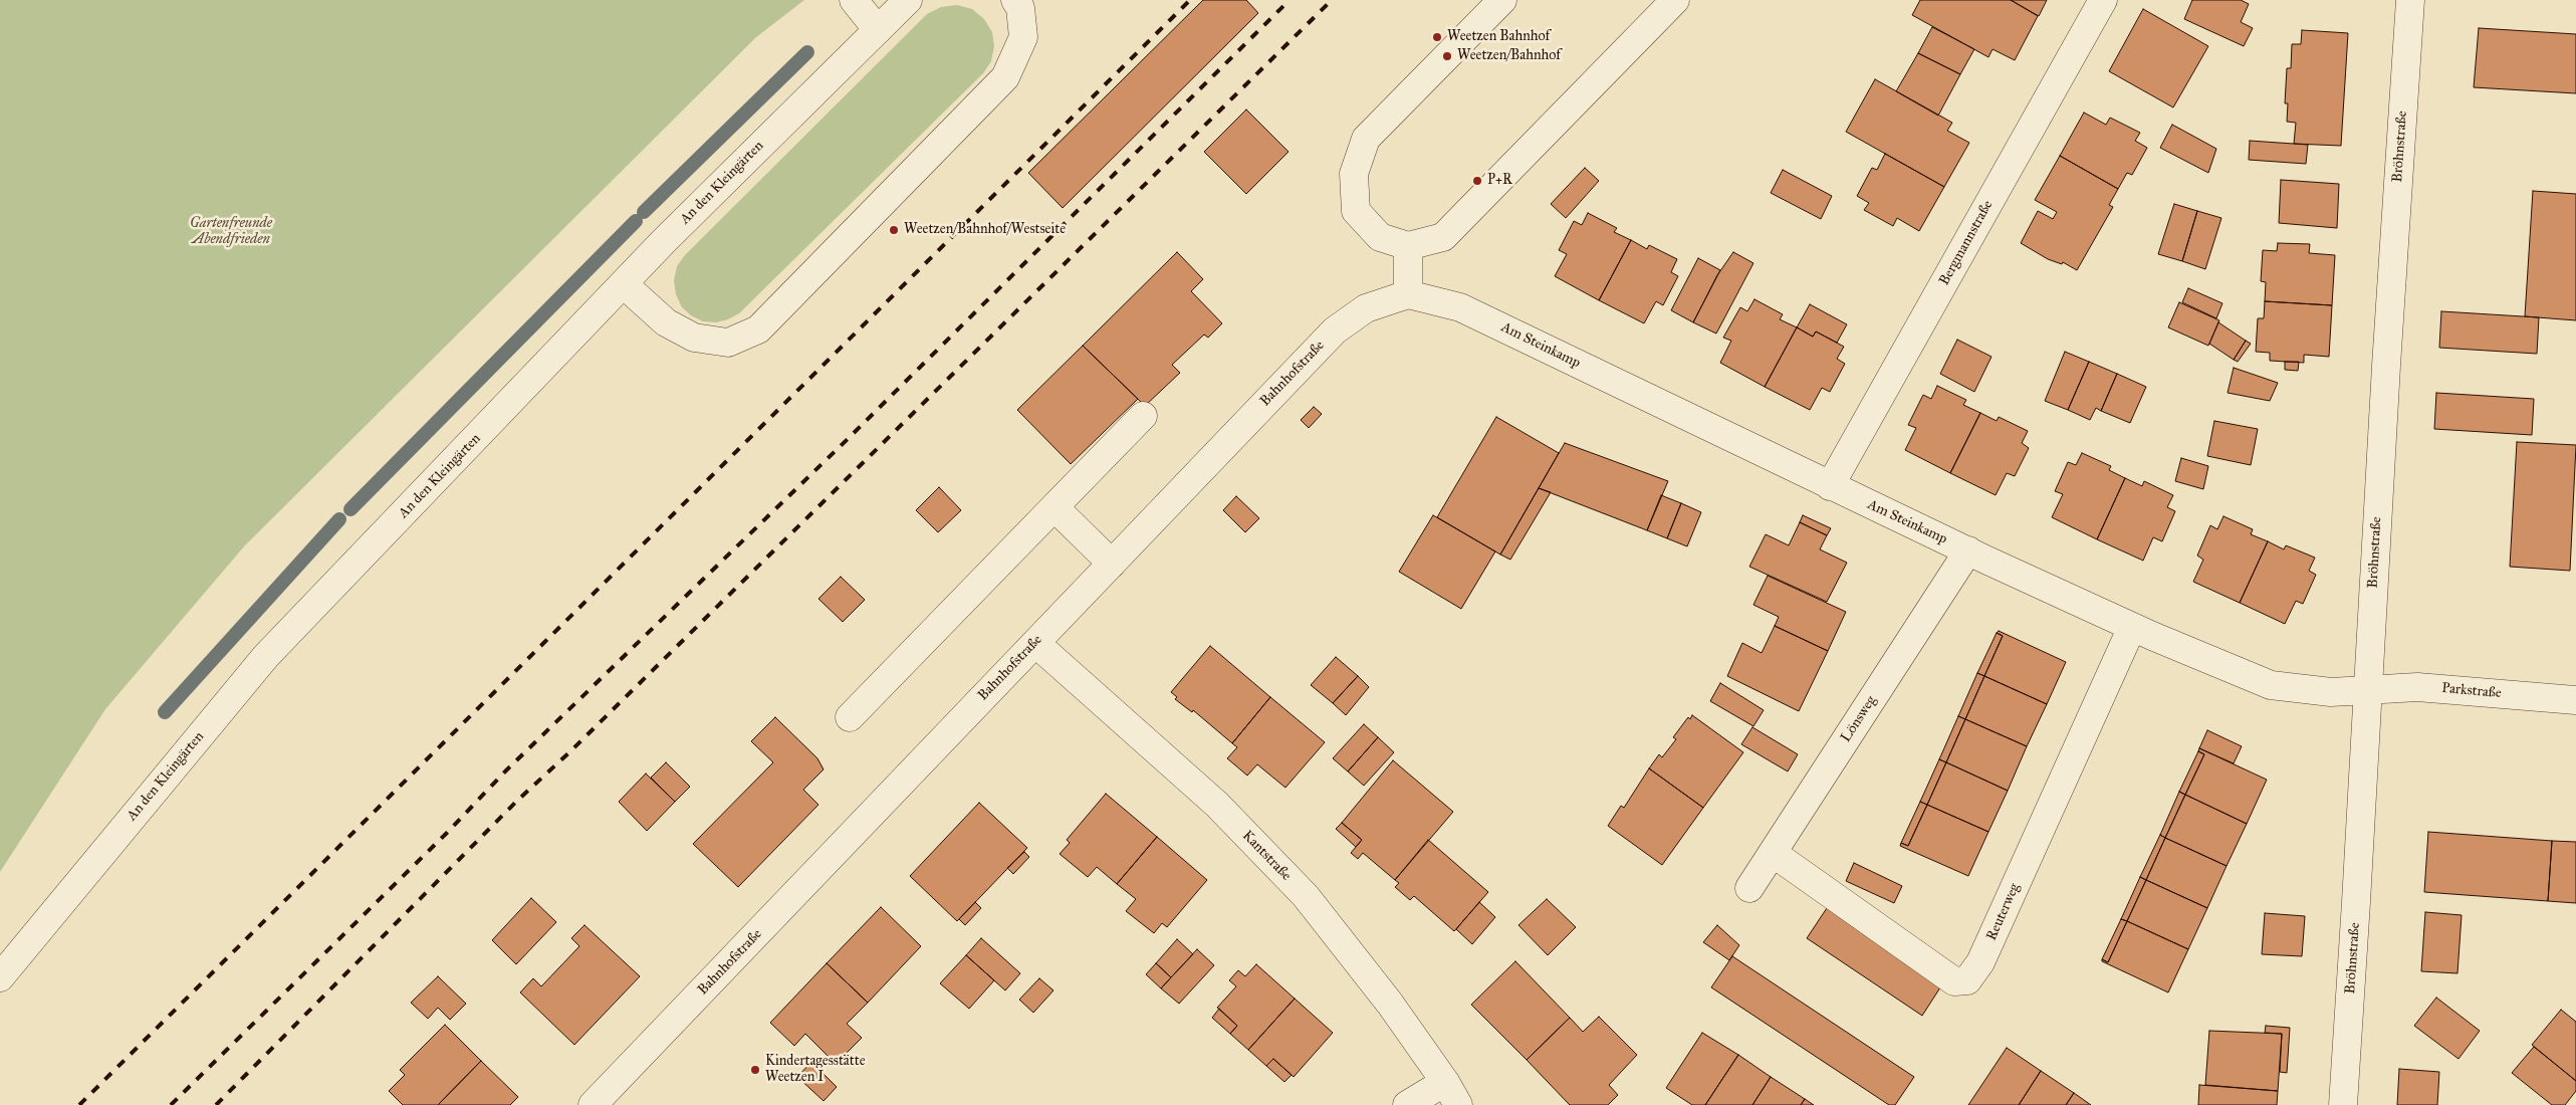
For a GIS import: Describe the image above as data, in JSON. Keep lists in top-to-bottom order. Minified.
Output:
{"streets":{"street":["Bröhnstraße","An den Kleingärten","Bergmannstraße","Am Steinkamp","Bahnhofstraße","Parkstraße","Lönsweg","Kantstraße","Reuterweg"]},"crossings":[["Bröhnstraße","Am Steinkamp"],["Bröhnstraße","Parkstraße"],["Bergmannstraße","Am Steinkamp"],["Am Steinkamp","Bahnhofstraße"],["Am Steinkamp","Parkstraße"],["Am Steinkamp","Lönsweg"],["Am Steinkamp","Reuterweg"],["Bahnhofstraße","Kantstraße"],["Lönsweg","Reuterweg"]],"parks":["Gartenfreunde Abendfrieden"],"places":["Weetzen Bahnhof","Weetzen/Bahnhof","P+R","Weetzen/Bahnhof/Westseite","Kindertagesstätte Weetzen I"]}
